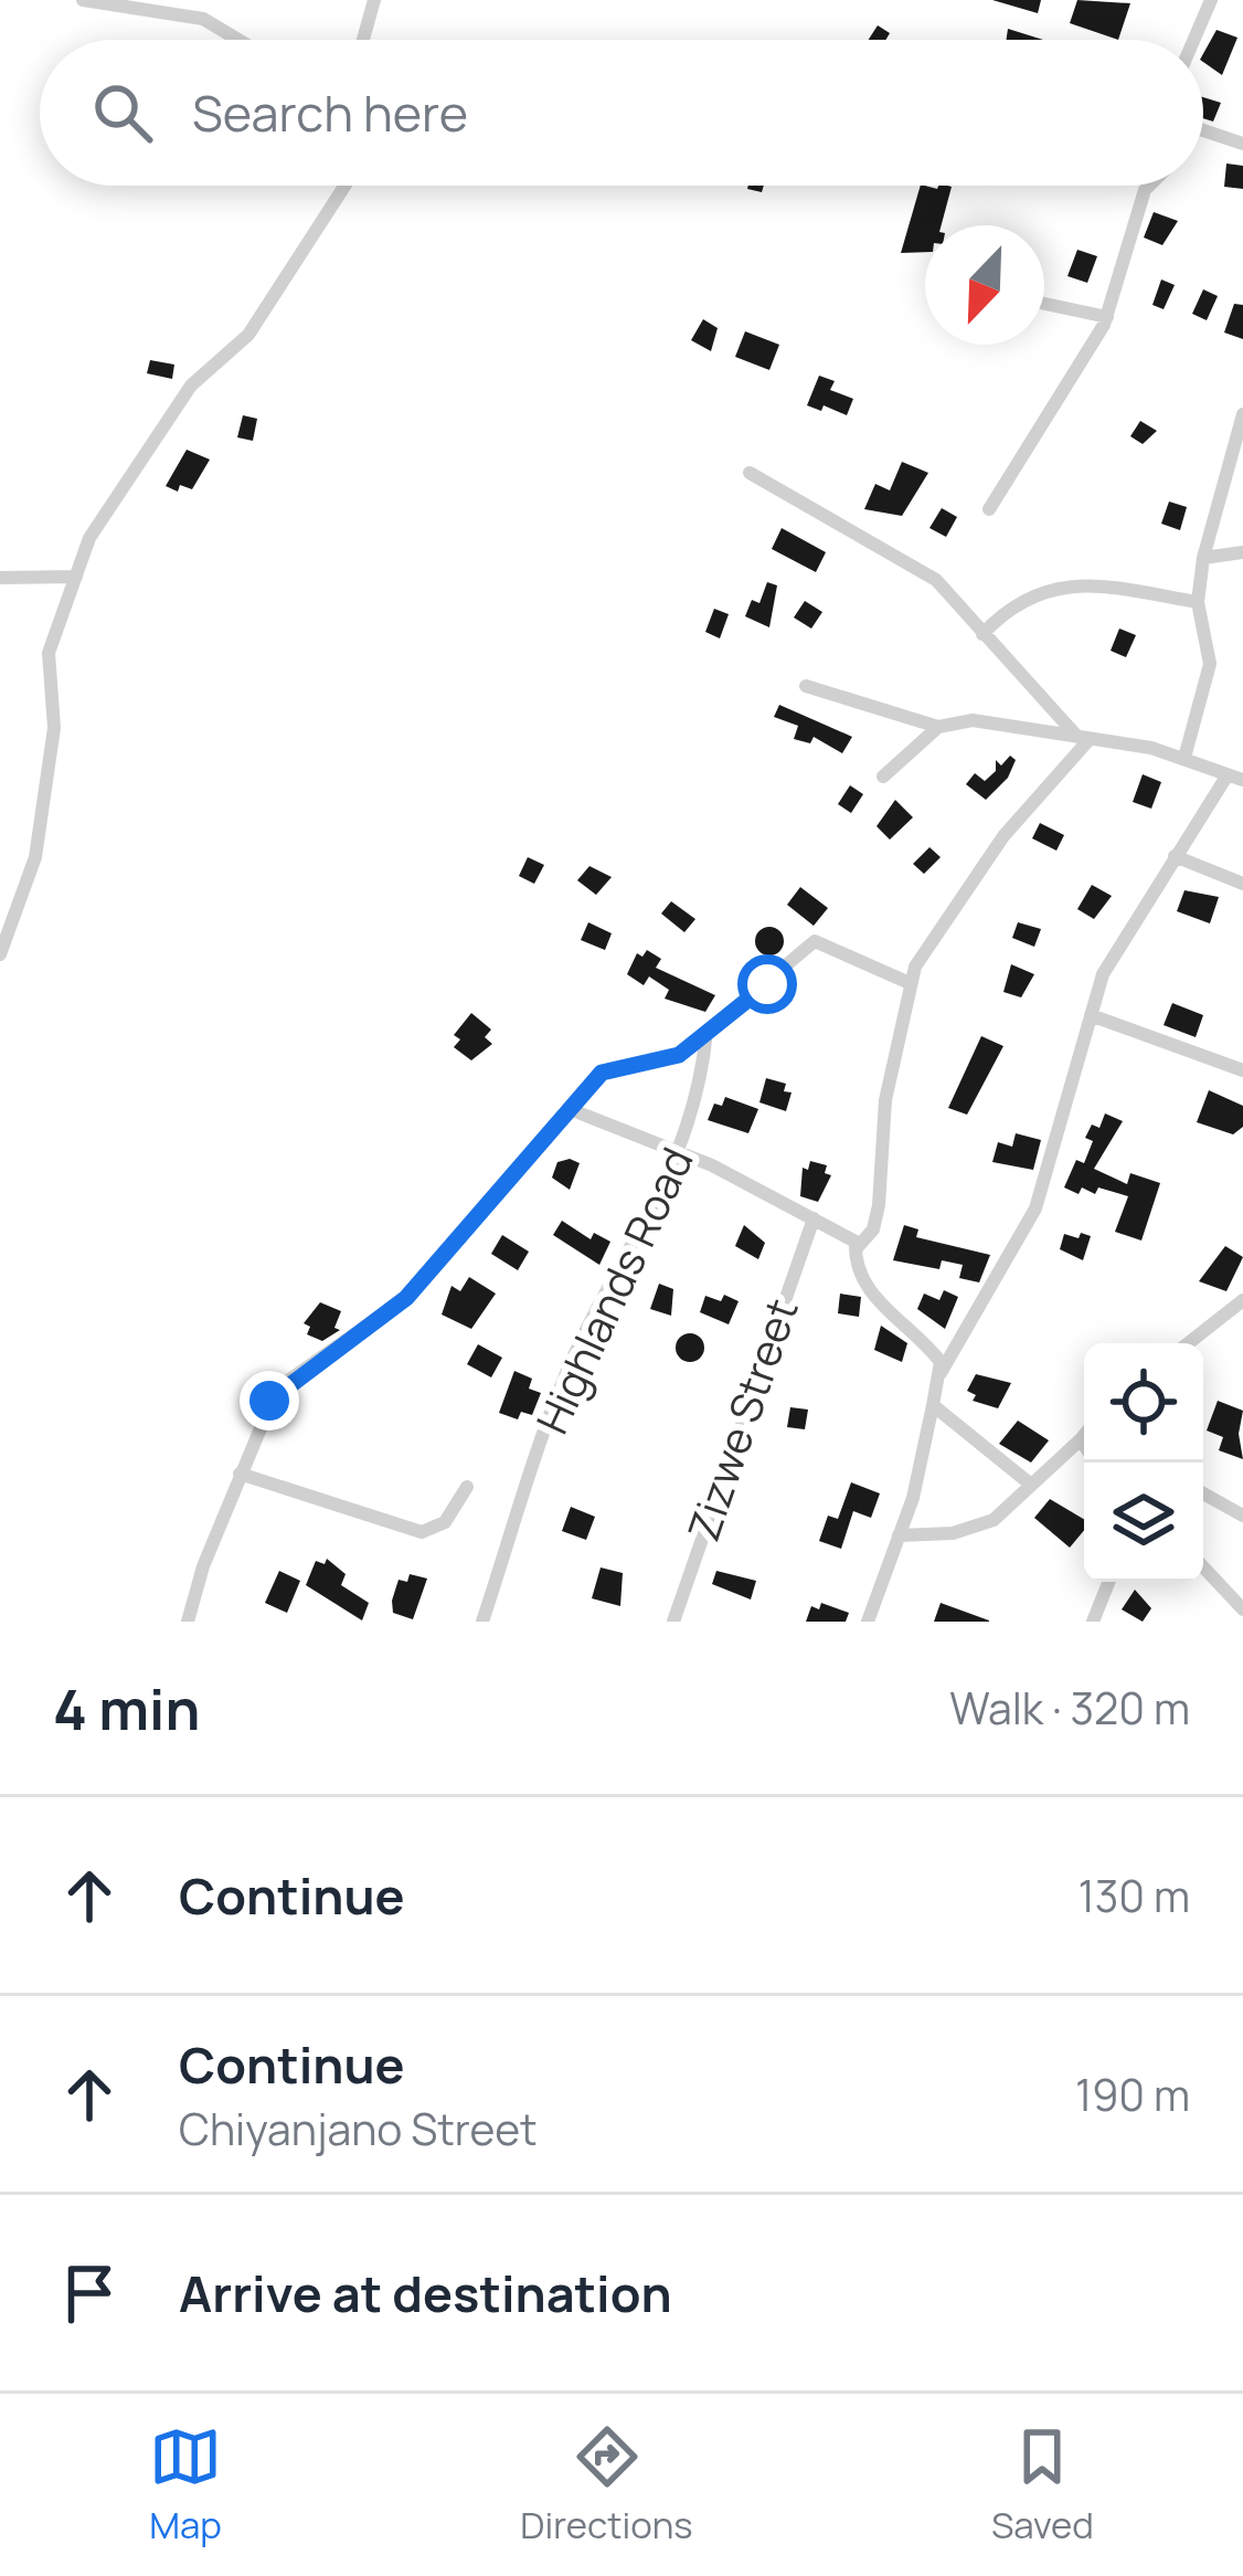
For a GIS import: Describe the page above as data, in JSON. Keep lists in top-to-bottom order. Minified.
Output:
{"streets":{"street":["Highlands Road","Zizwe Street"]},"north":"bottom left","page":{"search":"Search here","heading":["4 min","Walk · 320 m"],"list":[["Continue","130 m"],["Continue","Chiyanjano Street","190 m"],"Arrive at destination"],"nav":["Map","Directions","Saved"]}}
